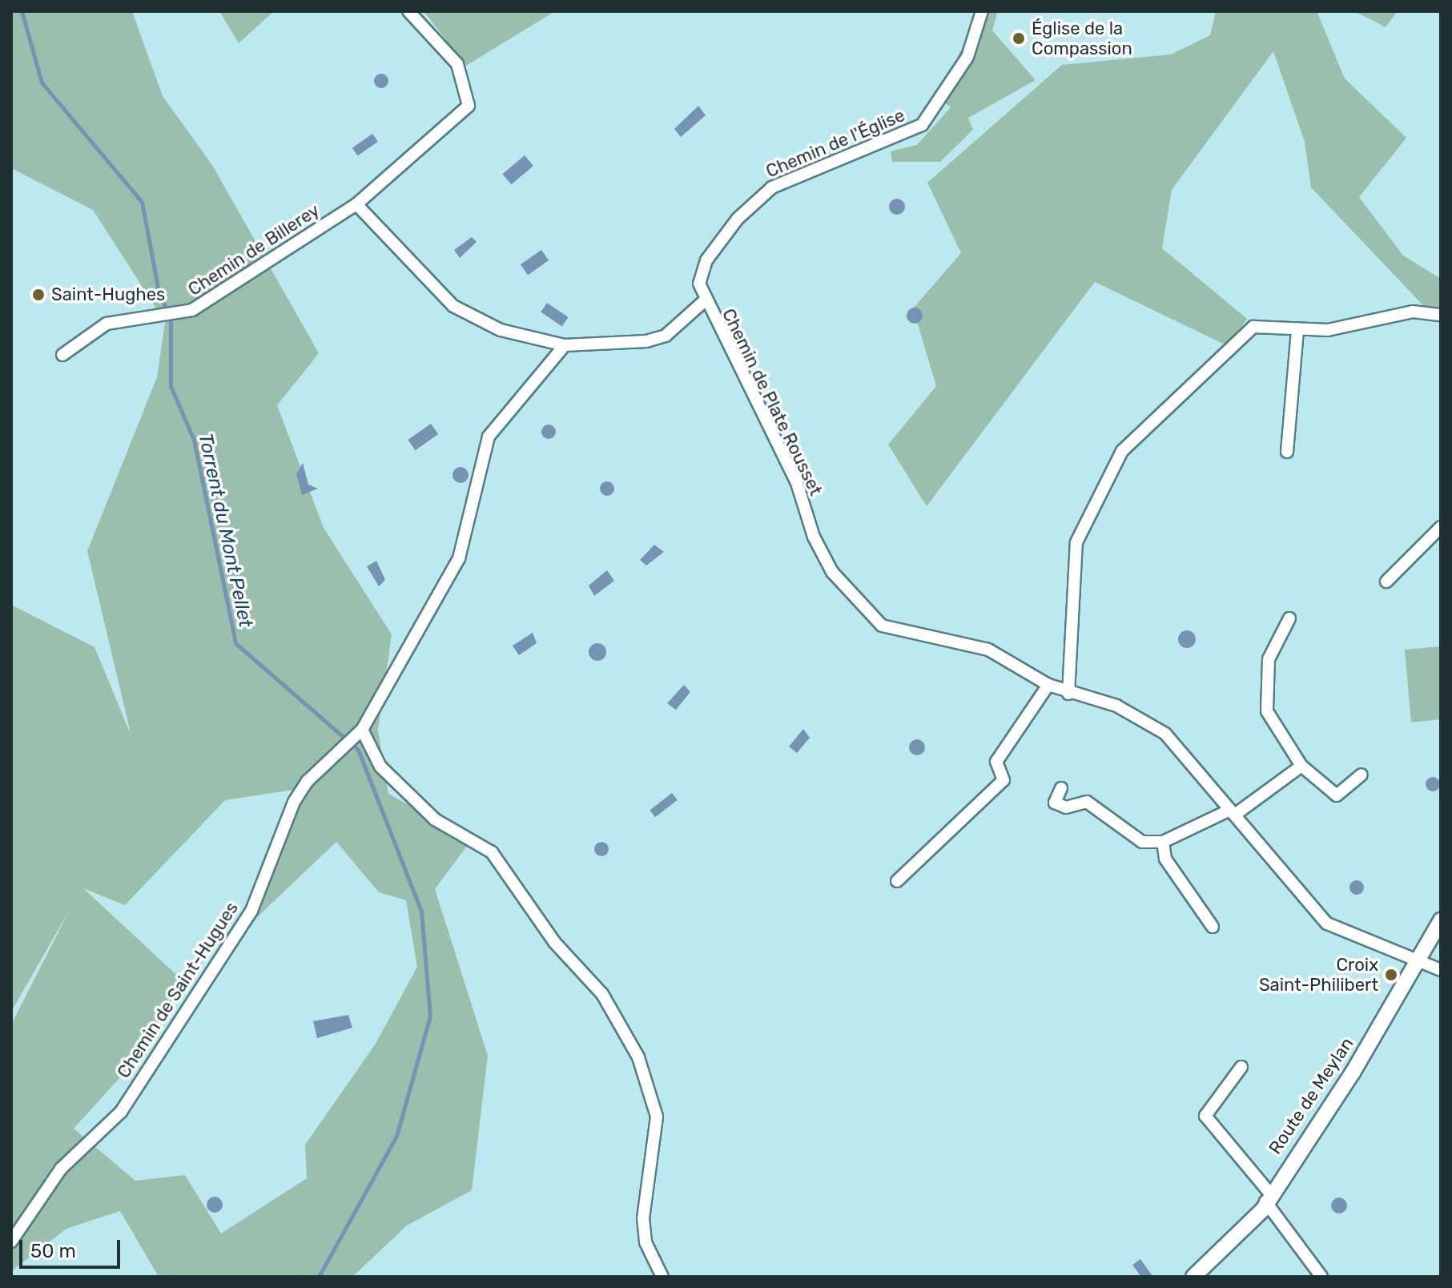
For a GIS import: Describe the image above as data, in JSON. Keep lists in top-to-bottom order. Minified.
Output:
{"streets":{"street":["Chemin de l'Église","Chemin de Billerey","Chemin de Plate Rousset","Chemin de Saint-Hugues","Route de Meylan"]},"crossings":[["Chemin de l'Église","Chemin de Plate Rousset"],["Chemin de Plate Rousset","Route de Meylan"]],"water":["Torrent du Mont Pellet"],"places":["Église de la Compassion","Saint-Hughes","Croix Saint-Philibert"],"scale_bar":"50 m"}
